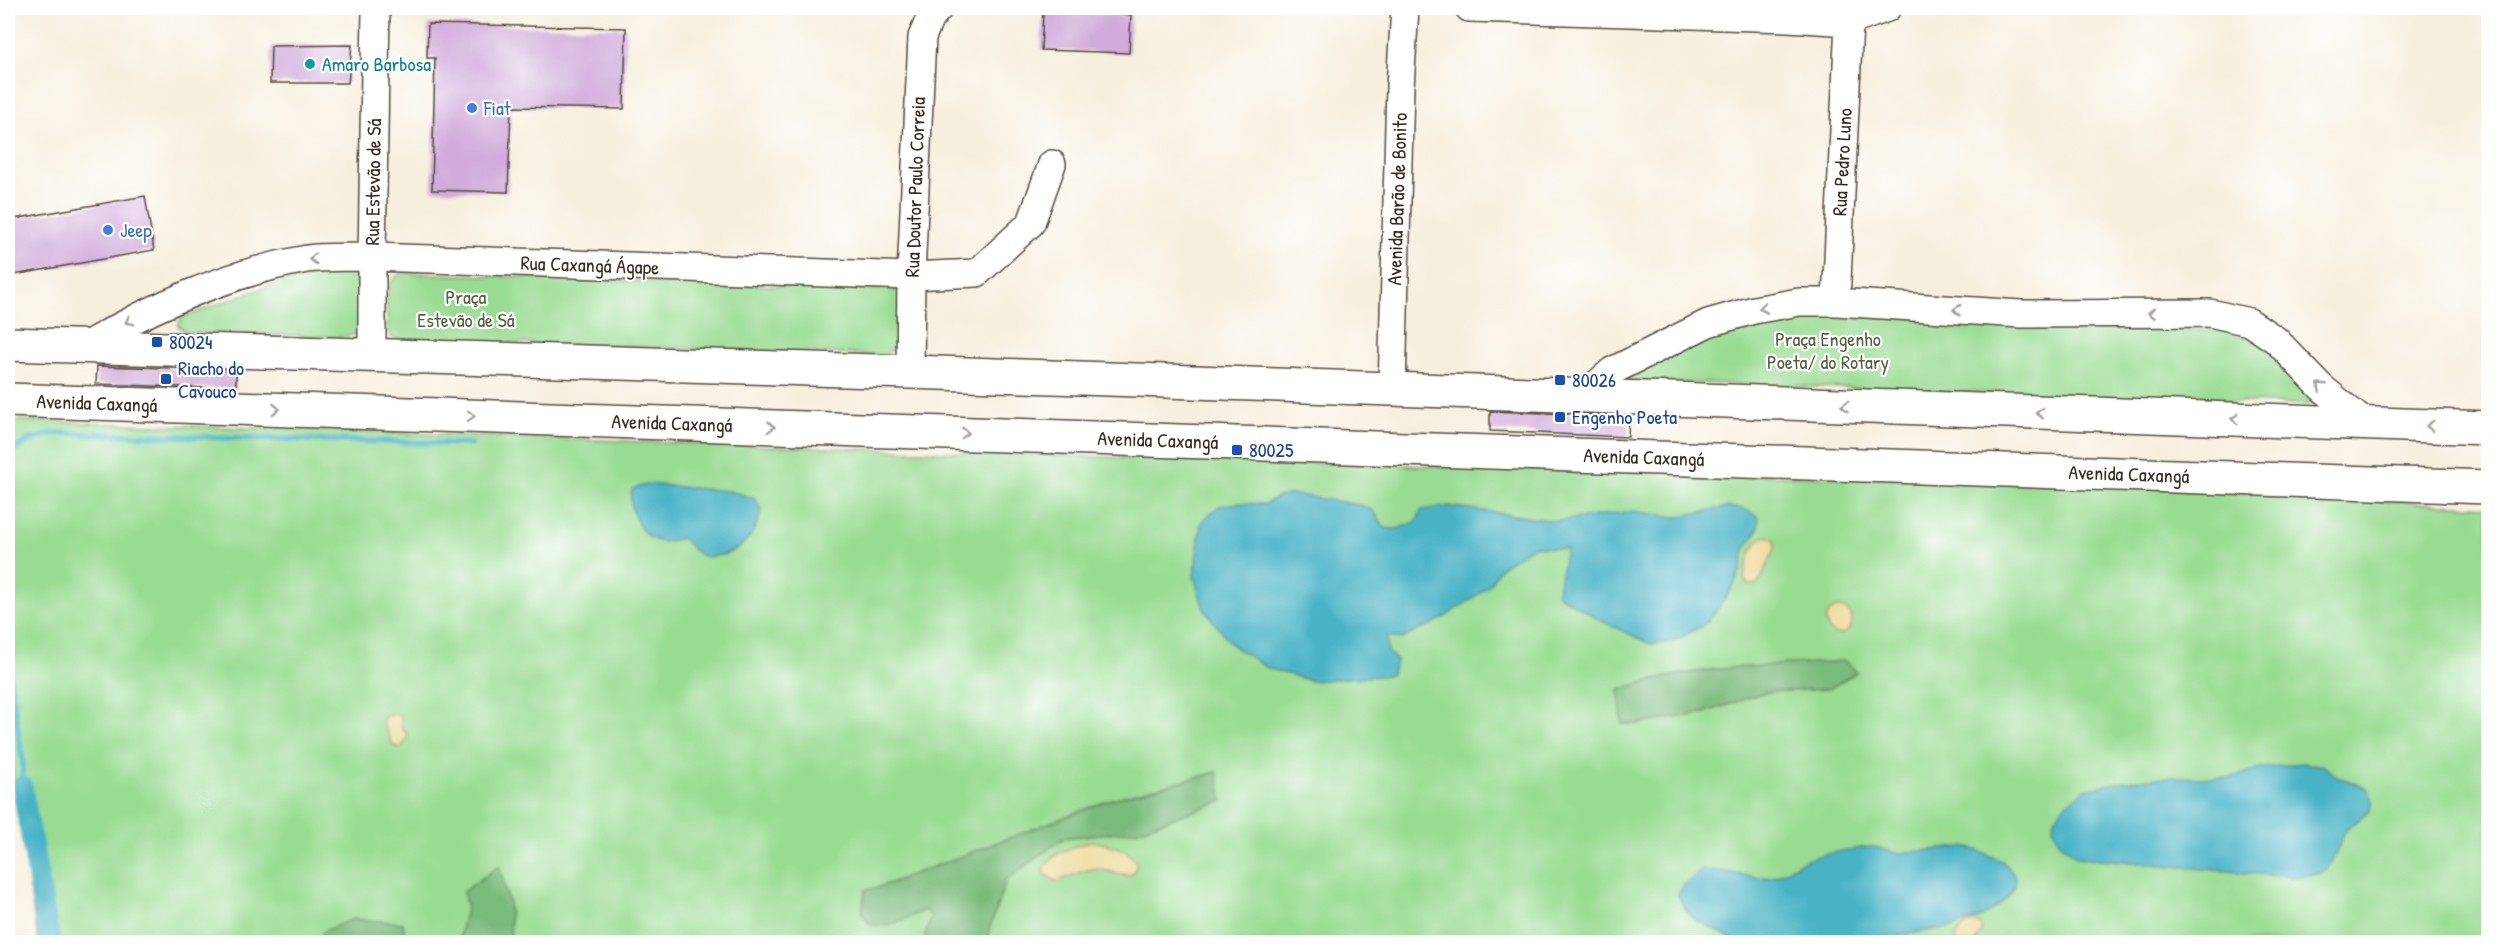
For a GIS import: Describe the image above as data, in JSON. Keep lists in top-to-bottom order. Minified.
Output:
{"streets":{"main road":["Avenida Caxangá"],"street":["Rua Pedro Luno","Rua Estevão de Sá","Rua Doutor Paulo Correia","Avenida Barão de Bonito","Rua Caxangá Ágape"]},"crossings":[["Rua Estevão de Sá","Rua Caxangá Ágape"],["Rua Doutor Paulo Correia","Rua Caxangá Ágape"]],"parks":["Praça Estevão de Sá","Praça Engenho Poeta/ do Rotary"],"places":{"other":["Amaro Barbosa","Fiat","Jeep"],"transit":["80024","Riacho do Cavouco","80026","Engenho Poeta","80025"]}}
